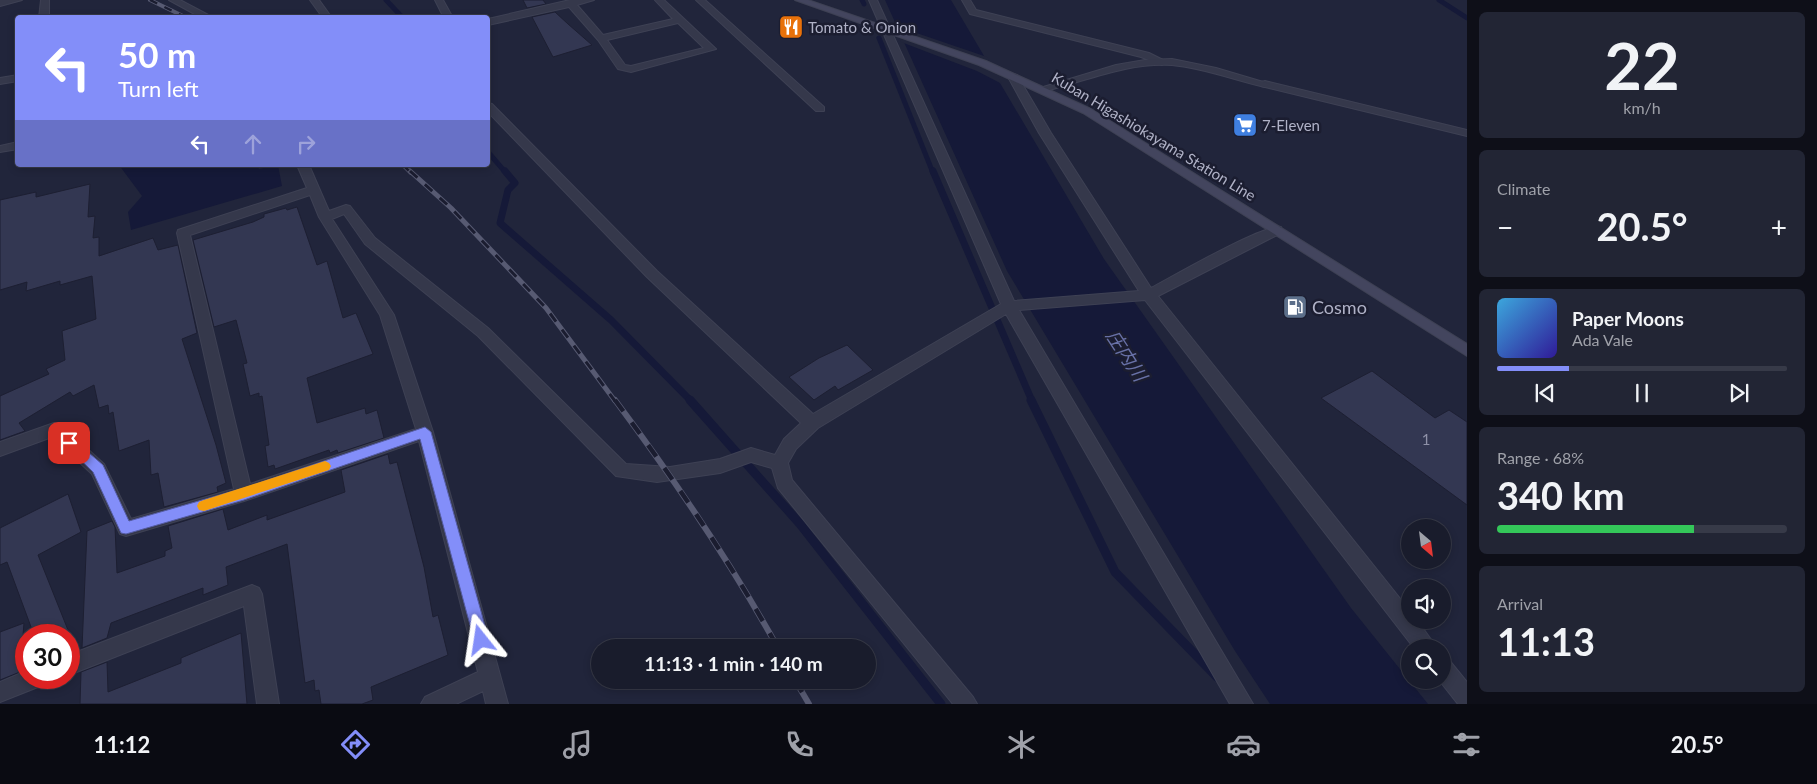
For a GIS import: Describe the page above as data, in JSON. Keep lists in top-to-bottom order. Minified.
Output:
{"streets":{"main road":["Kuban Higashiokayama Station Line"]},"water":["庄内川"],"places":{"restaurant":["Tomato & Onion"],"supermarket":["7-Eleven"],"fuel station":["Cosmo"]},"house_numbers":["1"],"north":"bottom right","page":{"tile":[["22","km/h"],"Climate",["Range · 68%","340 km"],["Arrival","11:13"]],"turn":["50 m","Turn left"],"heat":["−","20.5°","+"],"song":["Paper Moons","Ada Vale"],"limit":"30","trip":"11:13 · 1 min · 140 m","tabs":["11:12","20.5°"]}}
